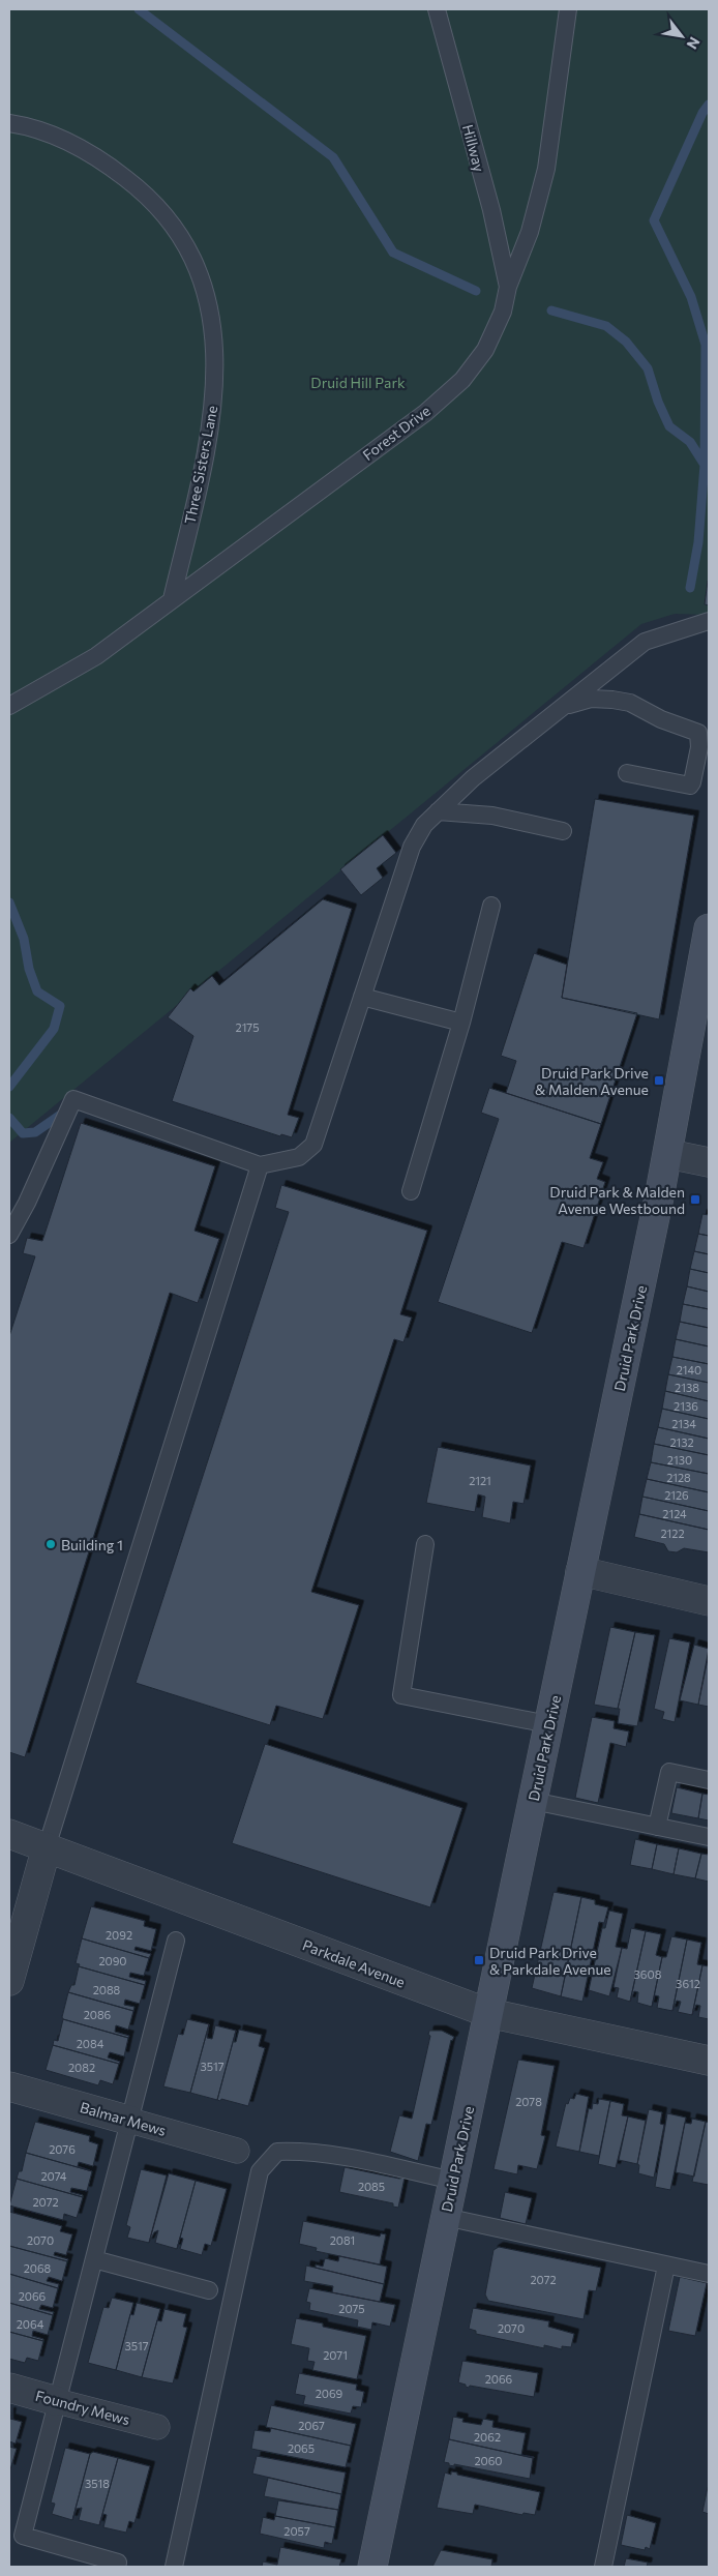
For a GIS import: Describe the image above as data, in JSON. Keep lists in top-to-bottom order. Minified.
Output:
{"streets":{"main road":["Druid Park Drive"],"street":["Parkdale Avenue","Balmar Mews","Foundry Mews"],"lane":["Hillway","Forest Drive","Three Sisters Lane"]},"crossings":[["Hillway","Forest Drive"],["Forest Drive","Three Sisters Lane"],["Druid Park Drive","Parkdale Avenue"]],"parks":["Druid Hill Park"],"places":{"transit":["Druid Park Drive & Malden Avenue","Druid Park & Malden Avenue Westbound","Druid Park Drive & Parkdale Avenue"],"other":["Building 1"]},"house_numbers":["2175","2140","2138","2136","2134","2132","2130","2128","2121","2126","2124","2122","2092","2090","3608","3612","2088","2086","2084","3517","2082","2078","2076","2074","2085","2072","2070","2081","2068","2072","2066","2075","2064","2070","3517","2071","2066","2069","2067","2062","2065","2060","3518","2057"],"north":"bottom right"}
